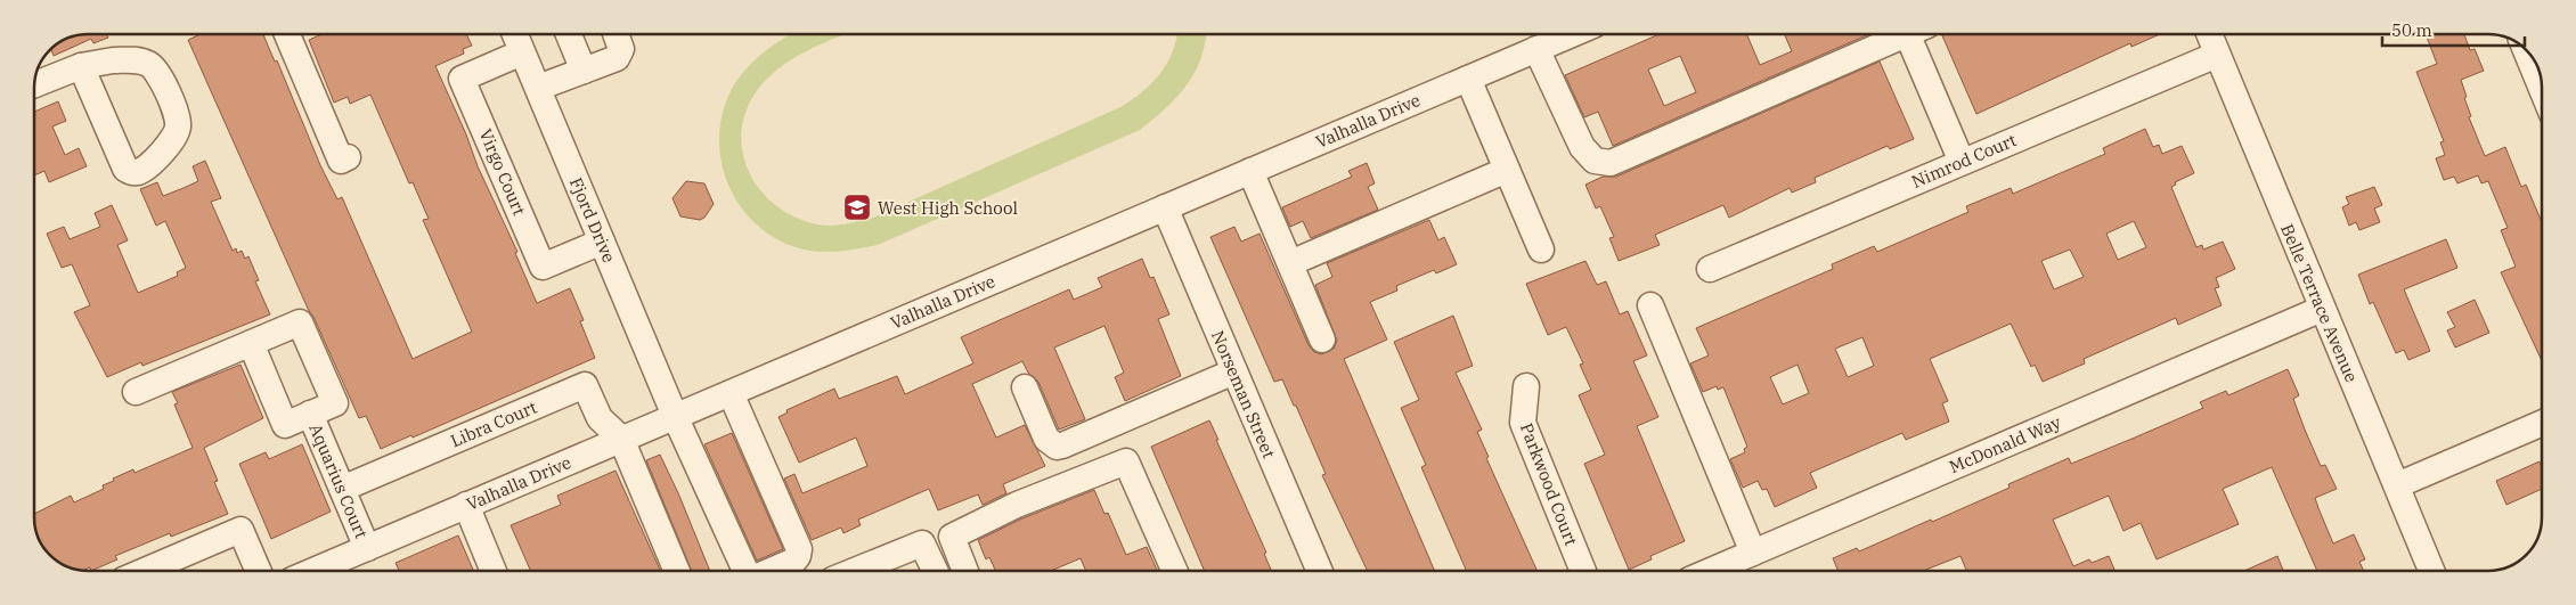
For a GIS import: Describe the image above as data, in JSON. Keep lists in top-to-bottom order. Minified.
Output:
{"streets":{"street":["Valhalla Drive","Nimrod Court","Virgo Court","Fjord Drive","Belle Terrace Avenue","Norseman Street","Libra Court","McDonald Way","Aquarius Court","Parkwood Court"]},"crossings":[["Valhalla Drive","Fjord Drive"],["Valhalla Drive","Norseman Street"],["Valhalla Drive","Libra Court"],["Valhalla Drive","Aquarius Court"],["Nimrod Court","Belle Terrace Avenue"],["Virgo Court","Fjord Drive"],["Belle Terrace Avenue","McDonald Way"],["Libra Court","Aquarius Court"]],"places":{"school or university":["West High School"]},"scale_bar":"50 m"}
